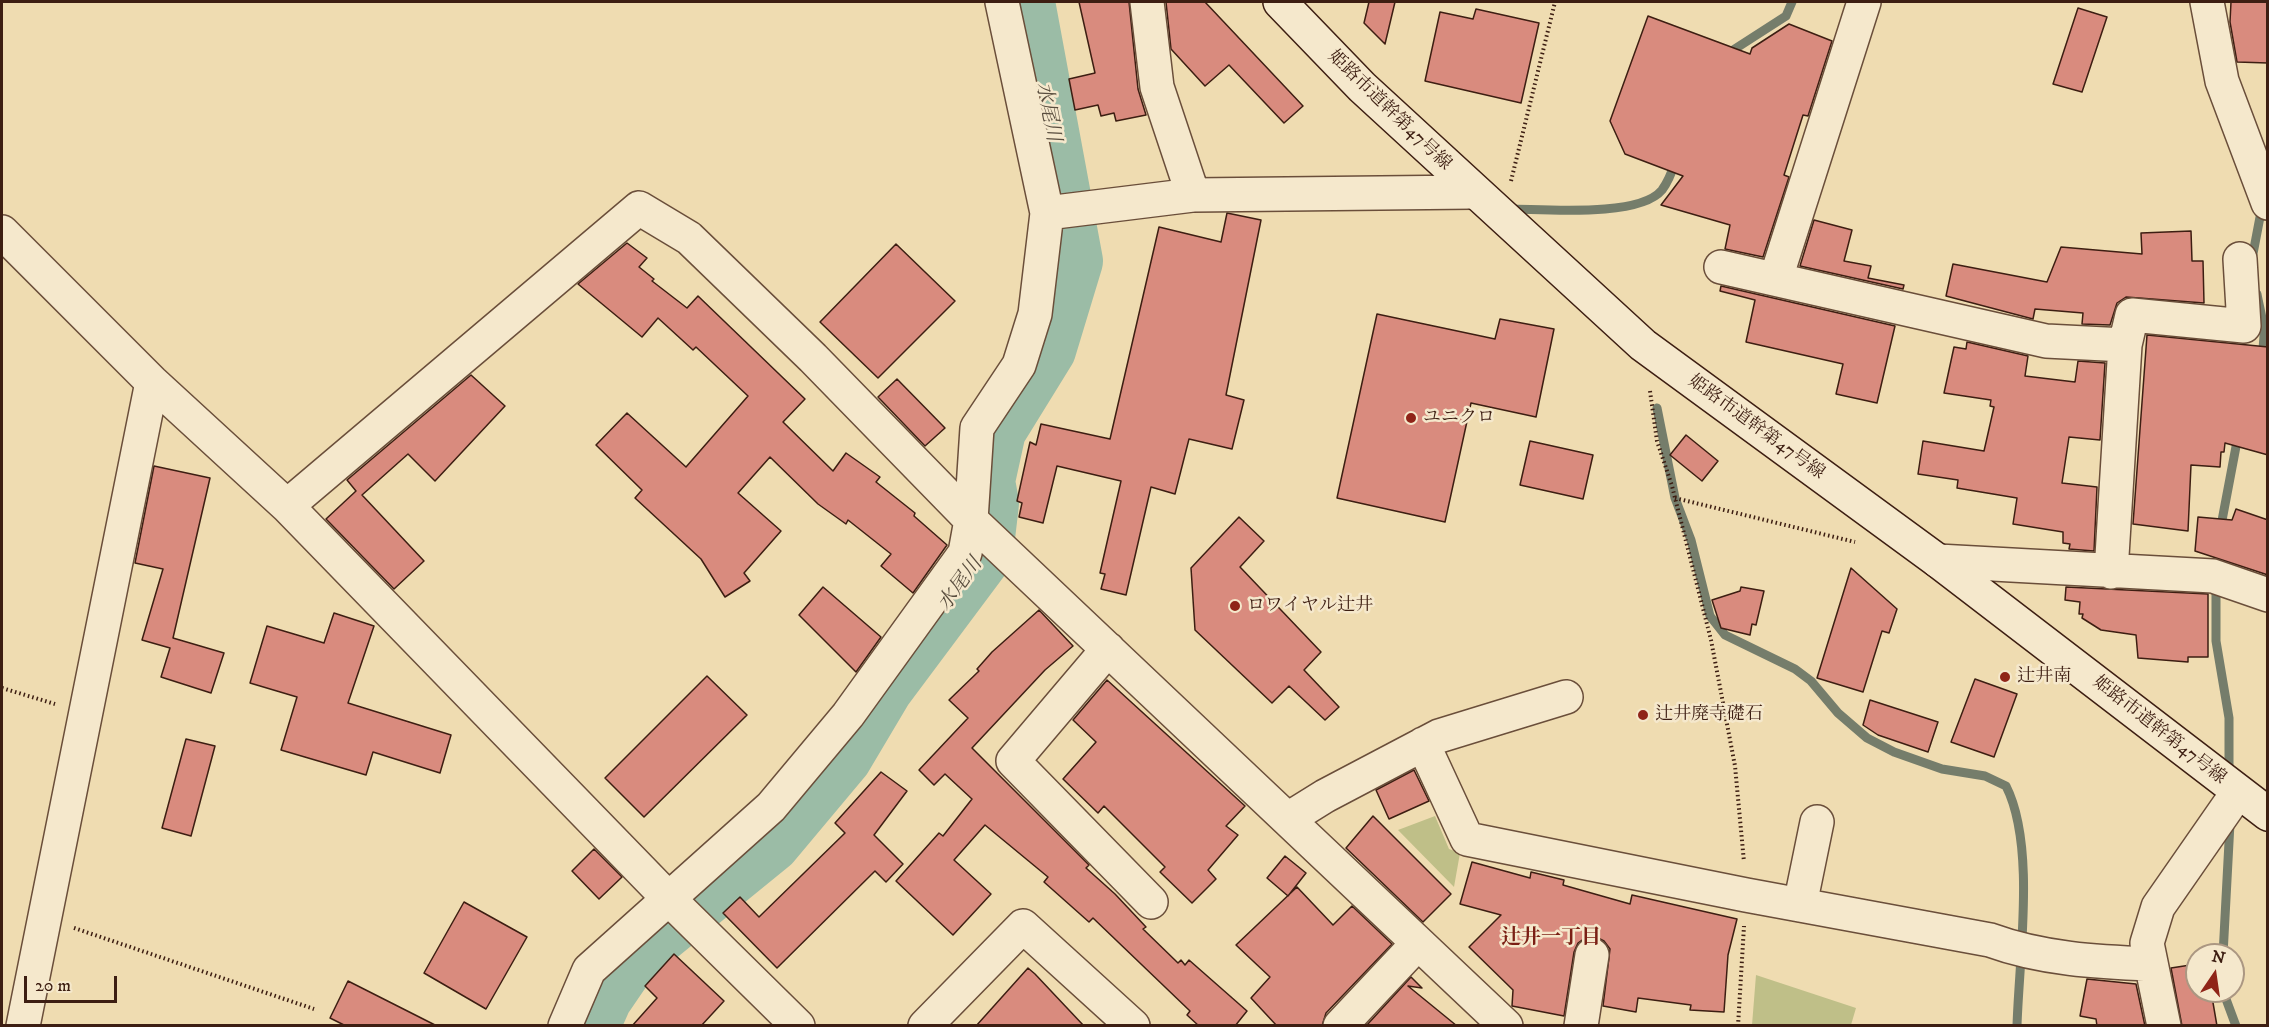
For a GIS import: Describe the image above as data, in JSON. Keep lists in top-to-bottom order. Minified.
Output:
{"streets":{"street":["姫路市道幹第47号線"]},"districts":["辻井一丁目"],"water":["水尾川"],"places":["ユニクロ","ロワイヤル辻井","辻井南","辻井廃寺礎石"],"scale_bar":"20 m","north":"top"}
